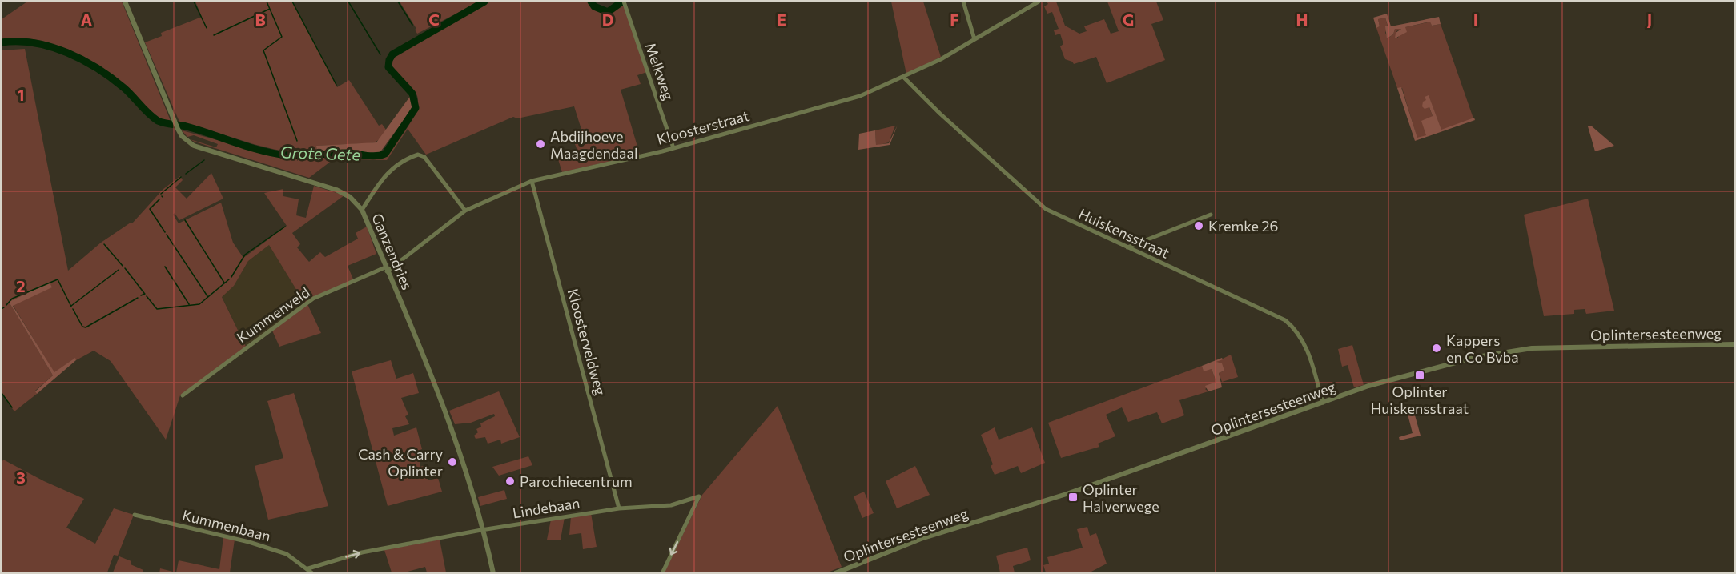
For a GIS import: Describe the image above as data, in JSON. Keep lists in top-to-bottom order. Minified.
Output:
{"streets":{"street":["Melkweg","Kloosterstraat","Huiskensstraat","Ganzendries","Kummenveld","Oplintersesteenweg","Kloosterveldweg","Lindebaan","Kummenbaan"]},"crossings":[["Melkweg","Kloosterstraat"],["Kloosterstraat","Huiskensstraat"],["Kloosterstraat","Ganzendries"],["Kloosterstraat","Kummenveld"],["Kloosterstraat","Kloosterveldweg"],["Huiskensstraat","Oplintersesteenweg"],["Ganzendries","Kummenveld"],["Ganzendries","Lindebaan"],["Kloosterveldweg","Lindebaan"]],"water":["Grote Gete"],"places":{"other":["Abdijhoeve Maagdendaal","Kremke 26","Kappers en Co Bvba","Cash & Carry Oplinter","Parochiecentrum"],"transit":["Oplinter Huiskensstraat","Oplinter Halverwege"]},"grid":{"columns":["A","B","C","D","E","F","G","H","I","J"],"rows":["1","2","3"]}}
